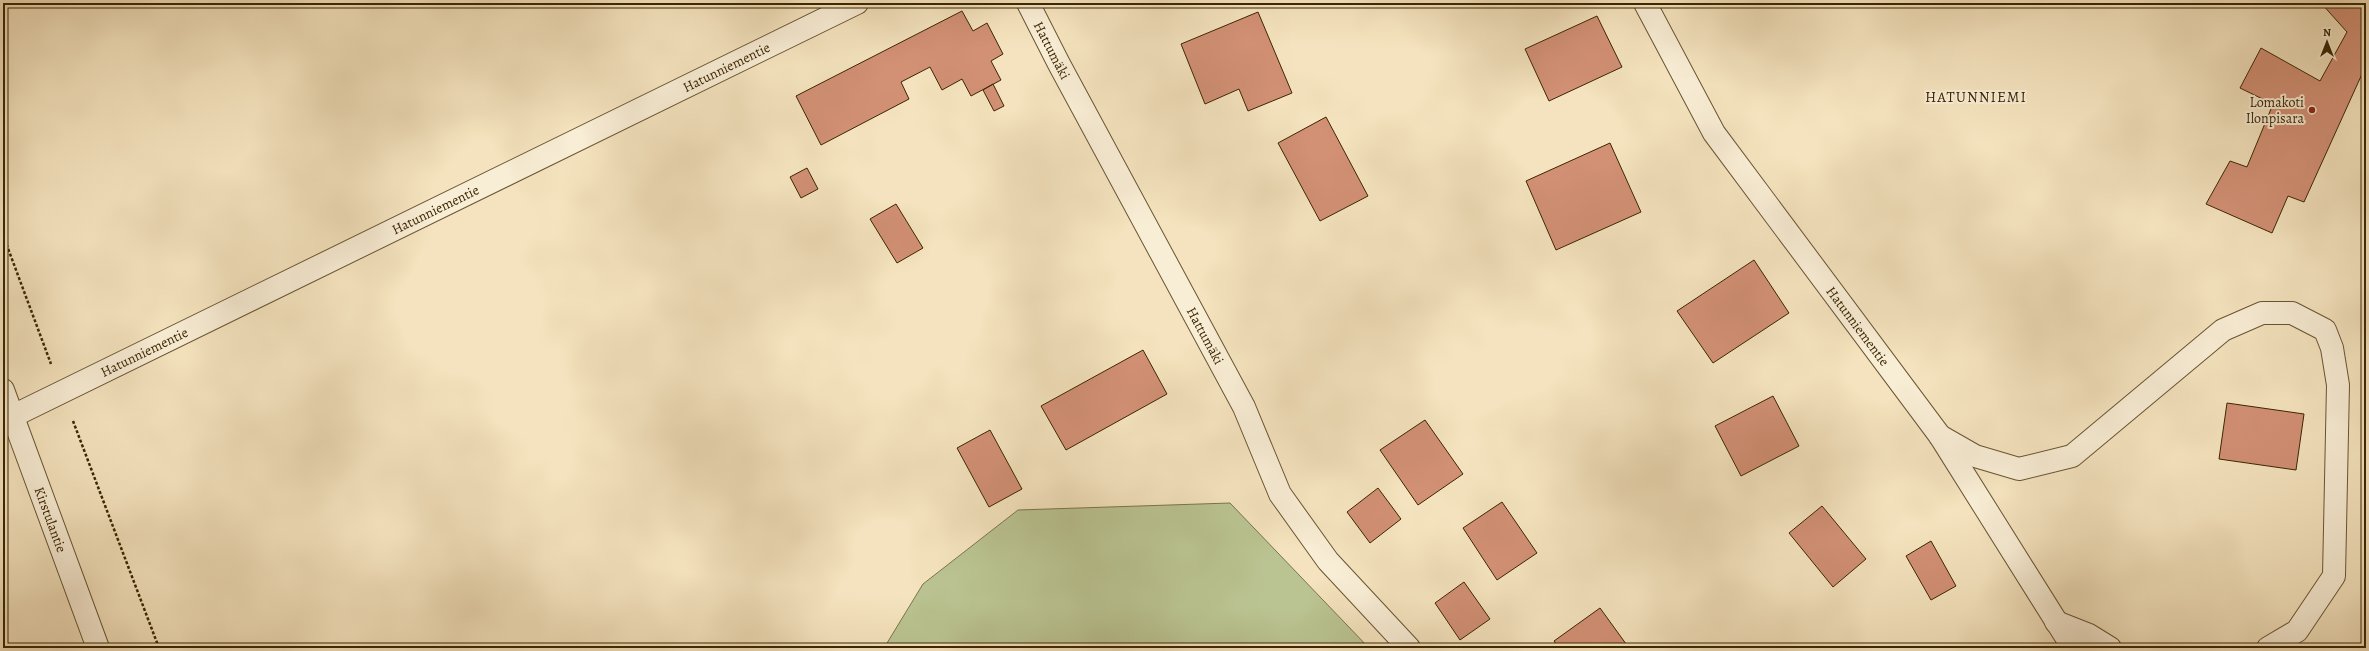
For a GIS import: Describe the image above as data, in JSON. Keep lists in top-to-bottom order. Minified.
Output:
{"streets":{"street":["Hattumäki","Hatunniementie","Kirstulantie"]},"crossings":[["Hatunniementie","Kirstulantie"]],"districts":["HATUNNIEMI"],"places":["Lomakoti Ilonpisara"],"north":"top"}
